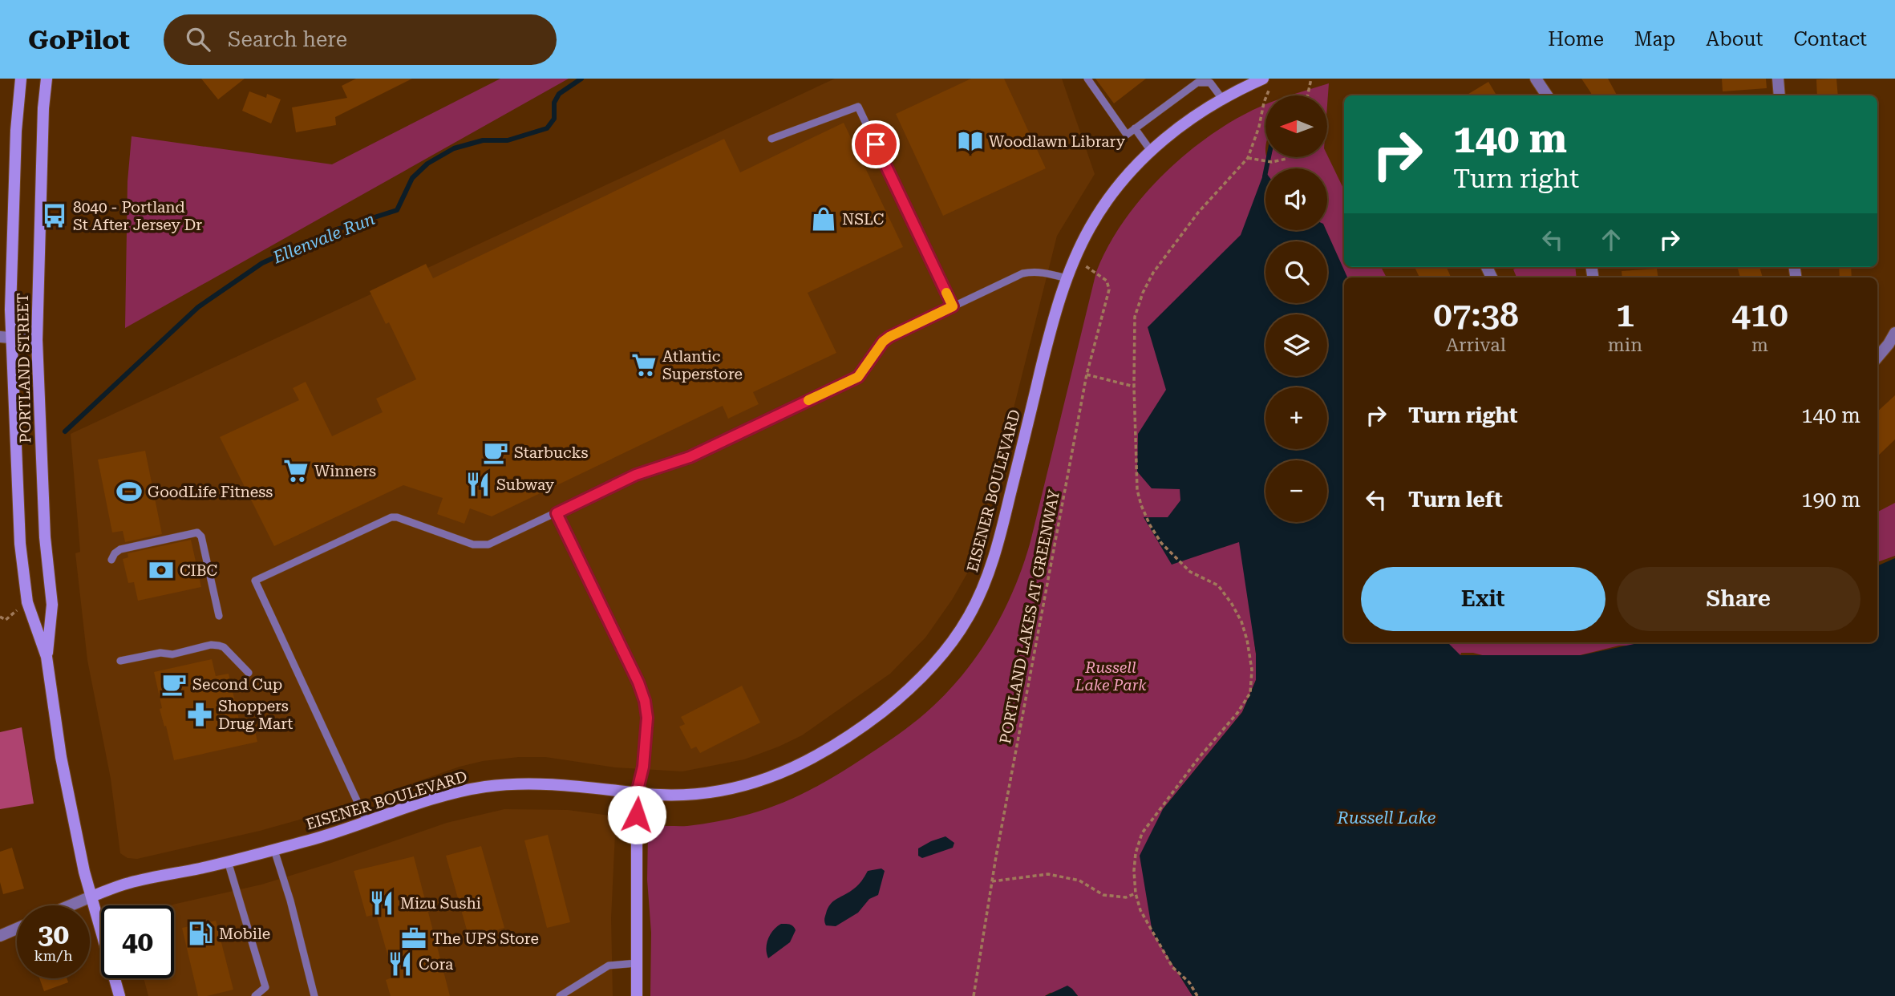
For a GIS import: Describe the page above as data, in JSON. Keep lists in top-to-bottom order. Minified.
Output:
{"streets":{"street":["PORTLAND STREET","EISENER BOULEVARD"],"path":["PORTLAND LAKES AT GREENWAY"]},"crossings":[["PORTLAND STREET","EISENER BOULEVARD"],["EISENER BOULEVARD","PORTLAND LAKES AT GREENWAY"]],"water":["Ellenvale Run","Russell Lake"],"parks":["Russell Lake Park"],"places":{"library":["Woodlawn Library"],"bus stop":["8040 - Portland St After Jersey Dr"],"shop":["NSLC"],"supermarket":["Atlantic Superstore","Winners"],"cafe":["Starbucks","Second Cup"],"restaurant":["Subway","Mizu Sushi","Cora"],"sports":["GoodLife Fitness"],"bank":["CIBC"],"pharmacy":["Shoppers Drug Mart"],"fuel station":["Mobile"],"office":["The UPS Store"]},"north":"left","page":{"header":"GoPilot","search":"Search here","nav":["Home","Map","About","Contact"],"map_buttons":["+","−"],"turn":["140 m","Turn right"],"eta":["07:38","Arrival","1","min","410","m"],"list":[{"name":"Turn right","value":"140 m"},{"name":"Turn left","value":"190 m"}],"buttons":["Exit","Share"],"speed":"30 km/h","limit":"40"}}
